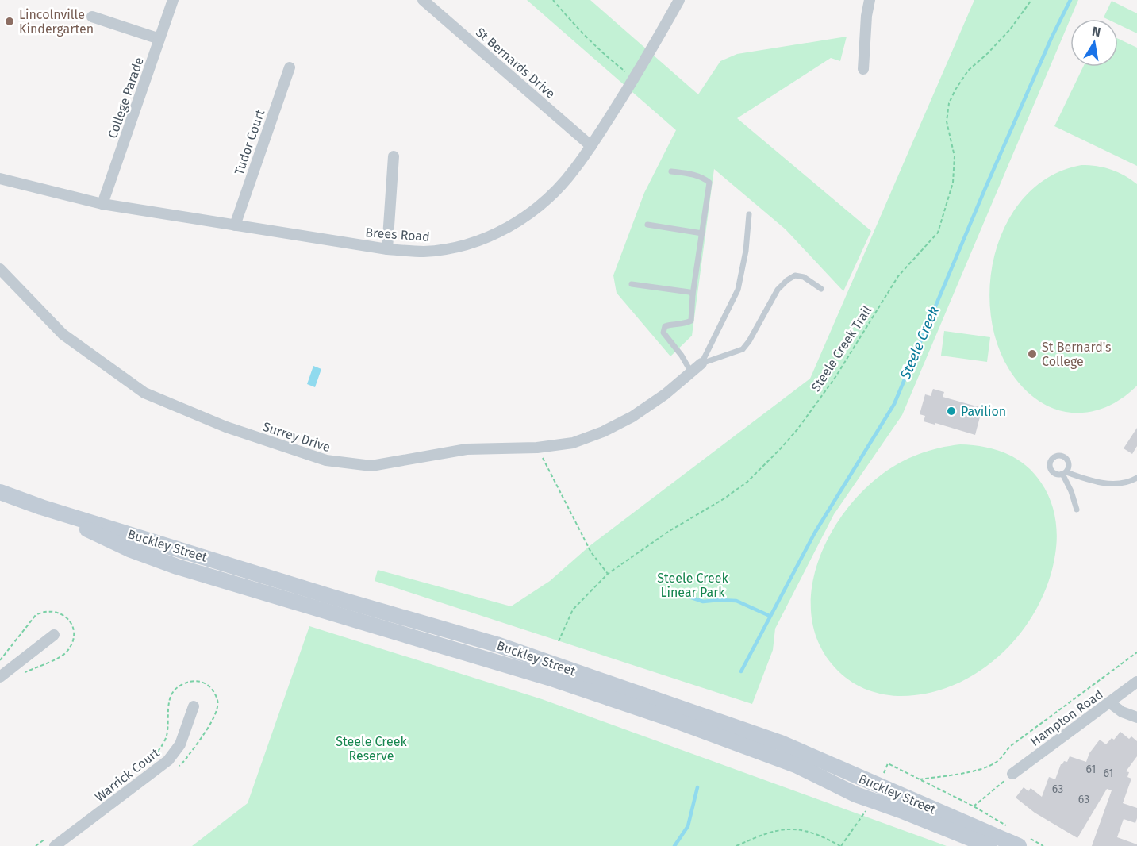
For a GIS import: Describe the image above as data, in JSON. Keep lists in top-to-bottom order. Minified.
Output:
{"streets":{"main road":["Buckley Street"],"street":["St Bernards Drive","College Parade","Tudor Court","Brees Road","Surrey Drive","Hampton Road","Warrick Court"],"path":["Steele Creek Trail"]},"crossings":[["St Bernards Drive","Brees Road"],["College Parade","Brees Road"],["Tudor Court","Brees Road"]],"water":["Steele Creek"],"parks":["Steele Creek Linear Park","Steele Creek Reserve"],"places":["Lincolnville Kindergarten","St Bernard's College","Pavilion"],"house_numbers":["61","61","63","63"],"north":"top"}
